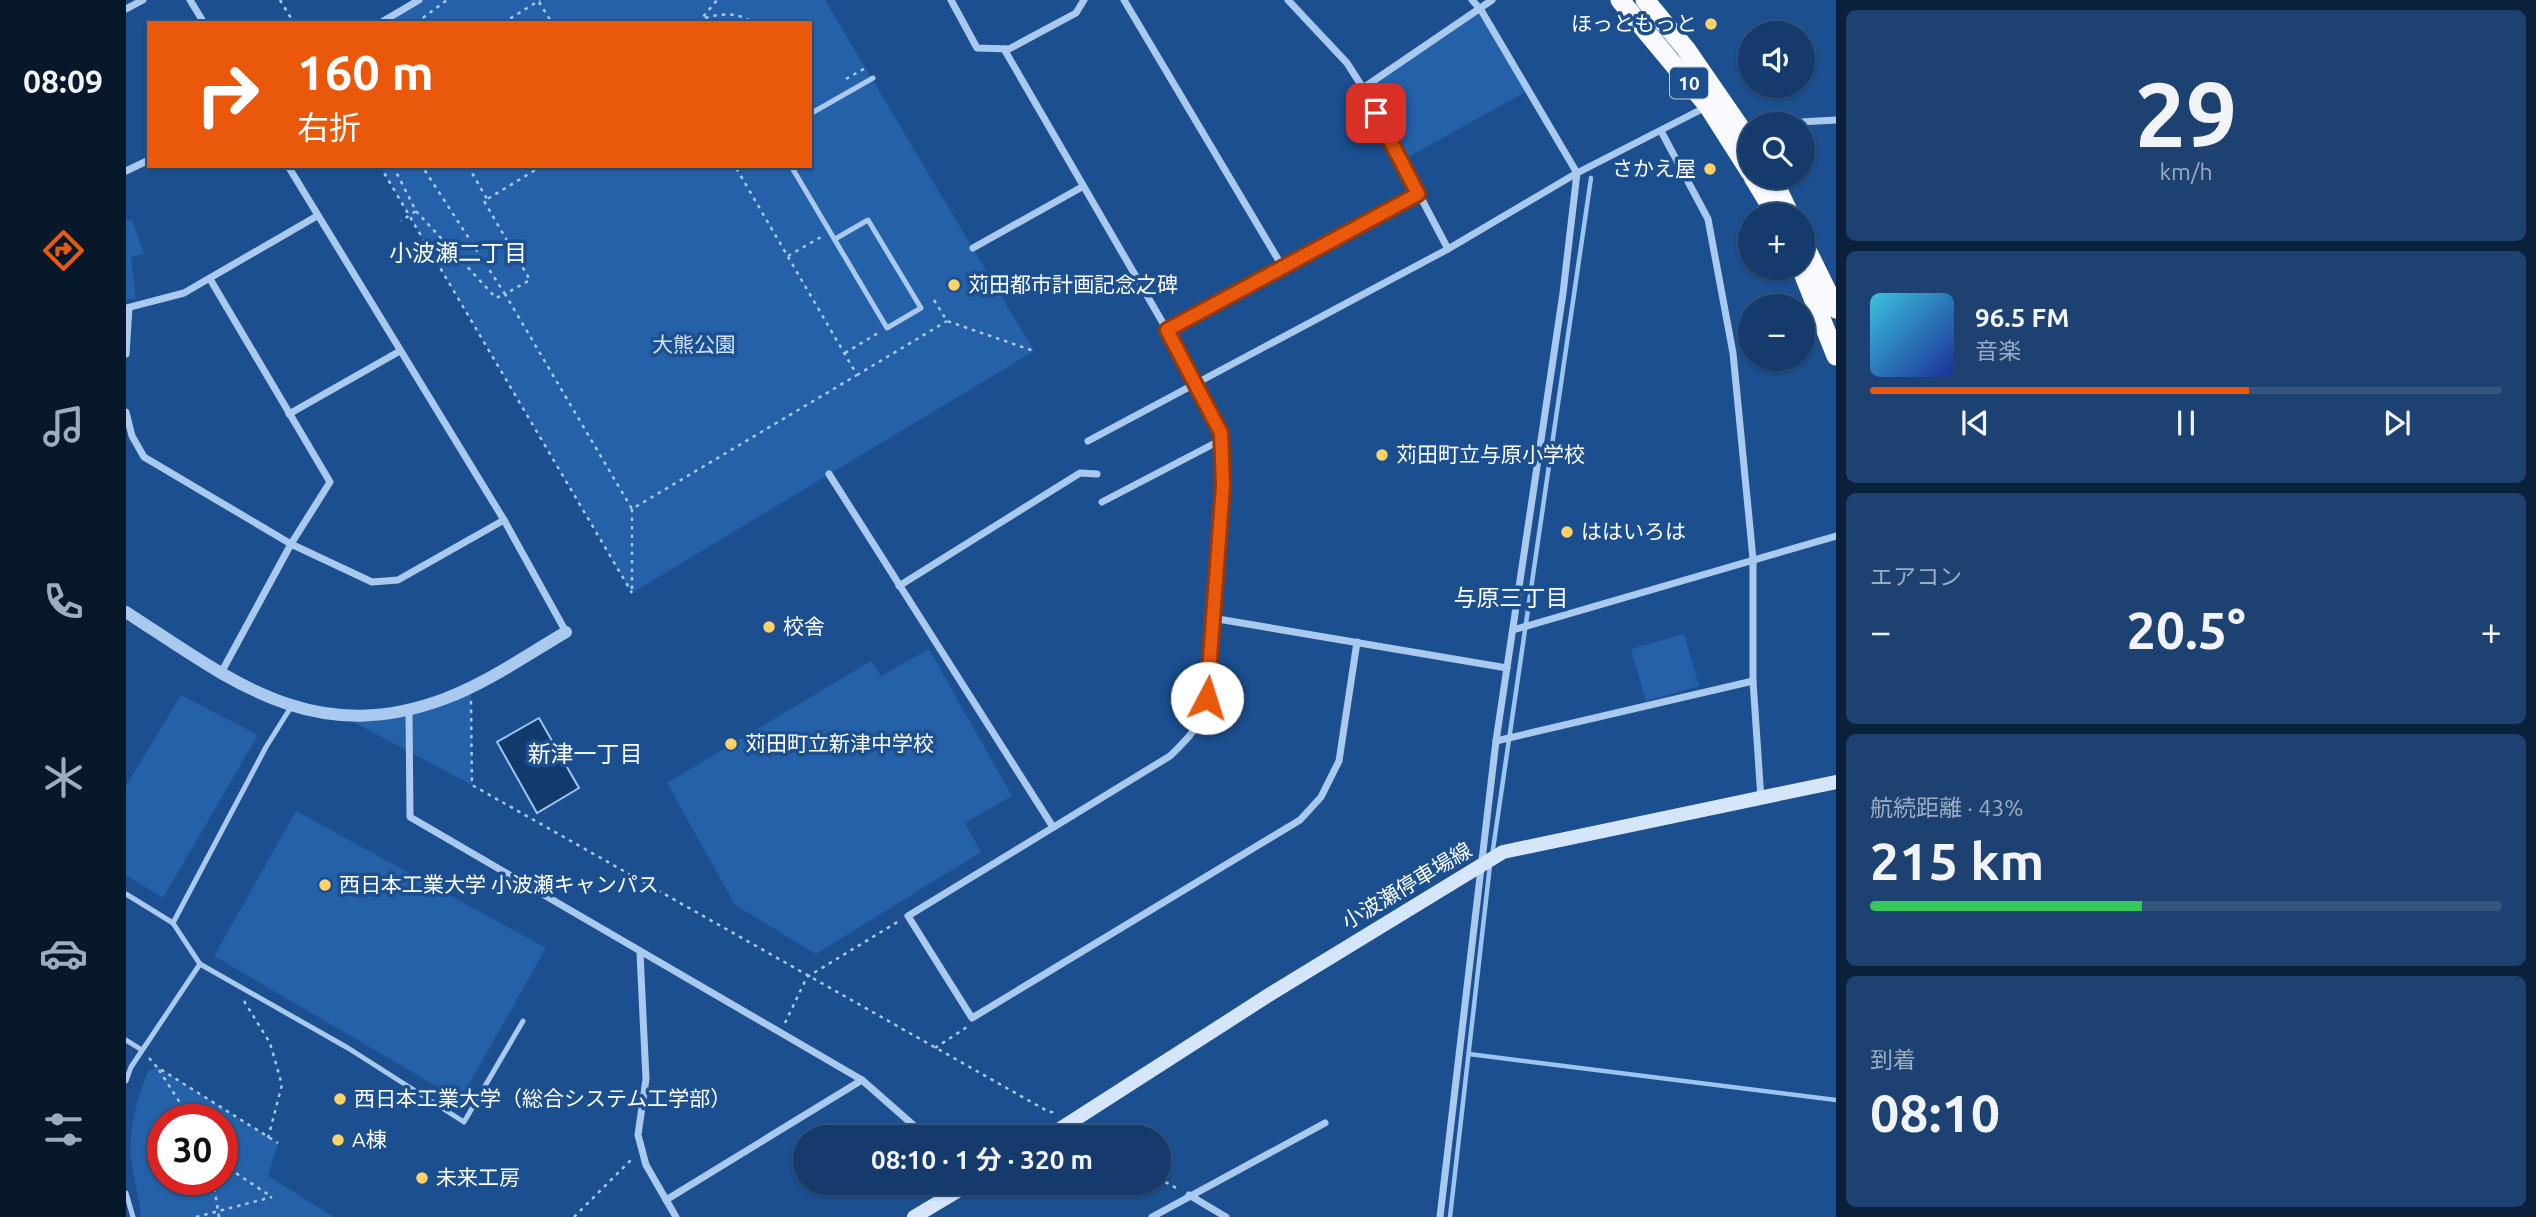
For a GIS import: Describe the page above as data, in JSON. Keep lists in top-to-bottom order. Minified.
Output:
{"streets":{"highway":["10"],"main road":["小波瀬停車場線"]},"districts":["小波瀬二丁目","与原三丁目","新津一丁目"],"parks":["大熊公園"],"places":["ほっともっと","さかえ屋","苅田都市計画記念之碑","苅田町立与原小学校","ははいろは","校舎","苅田町立新津中学校","西日本工業大学 小波瀬キャンパス","西日本工業大学（総合システム工学部）","A棟","未来工房"],"page":{"tabs":"08:09","tile":[["29","km/h"],"エアコン",["航続距離 · 43%","215 km"],["到着","08:10"]],"map_buttons":["+","−"],"turn":["160 m","右折"],"song":["96.5 FM","音楽"],"heat":["−","20.5°","+"],"limit":"30","trip":"08:10 · 1 分 · 320 m"}}
